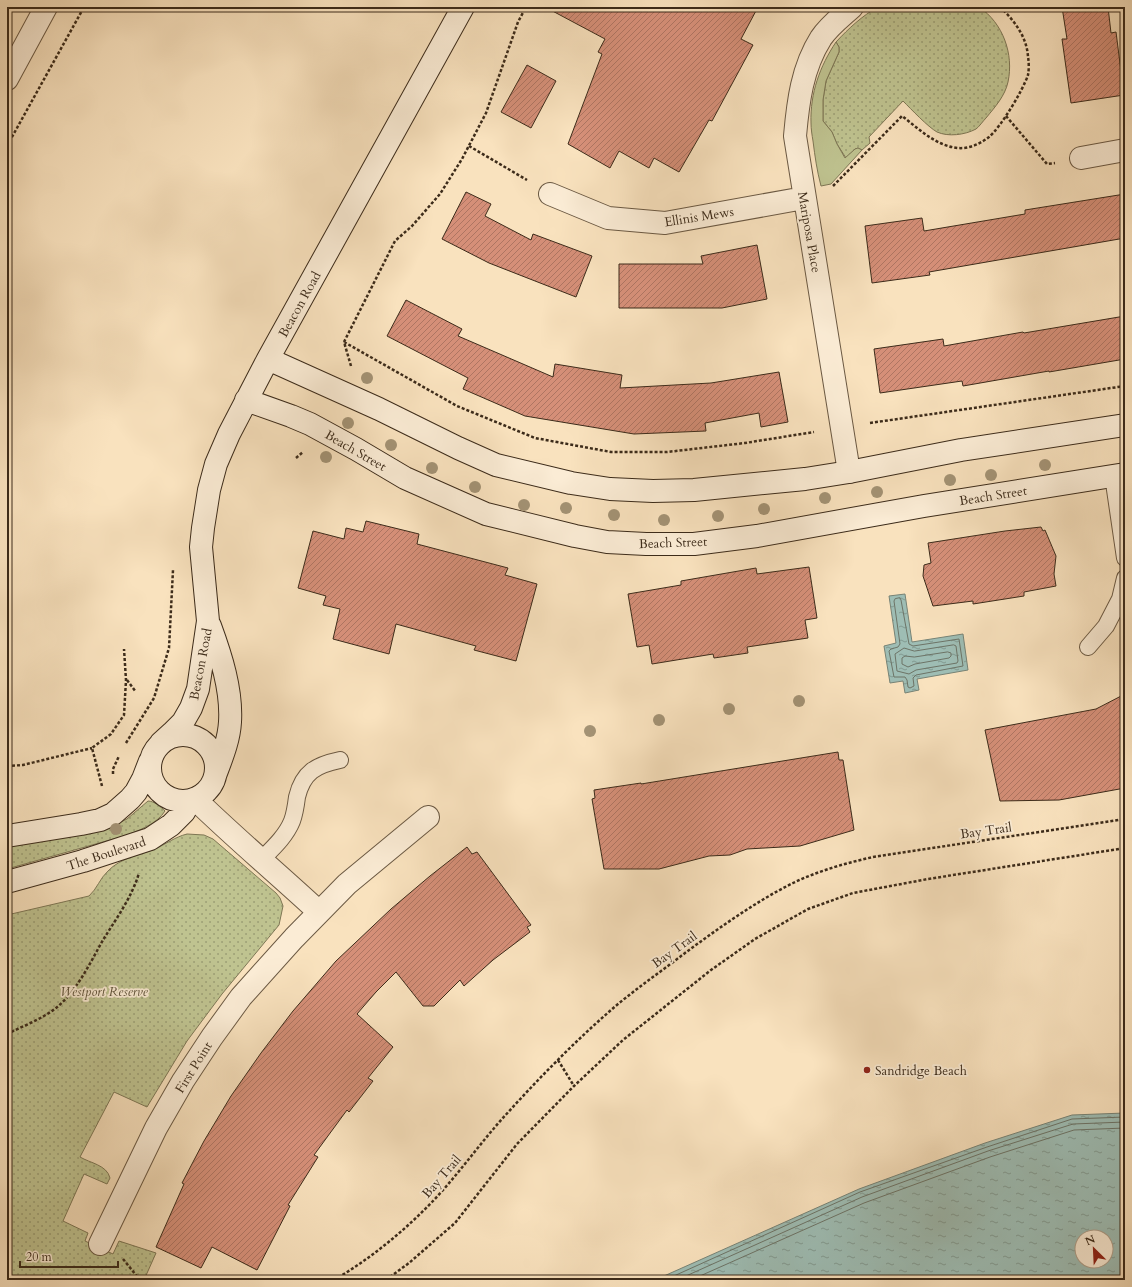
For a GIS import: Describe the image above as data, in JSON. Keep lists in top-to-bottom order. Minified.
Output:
{"streets":{"street":["Ellinis Mews","Mariposa Place","Beacon Road","Beach Street","The Boulevard","First Point"],"path":["Bay Trail"]},"crossings":[["Ellinis Mews","Mariposa Place"],["Beacon Road","Beach Street"],["Beacon Road","The Boulevard"]],"parks":["Westport Reserve"],"places":["Sandridge Beach"],"scale_bar":"20 m","north":"top left"}
